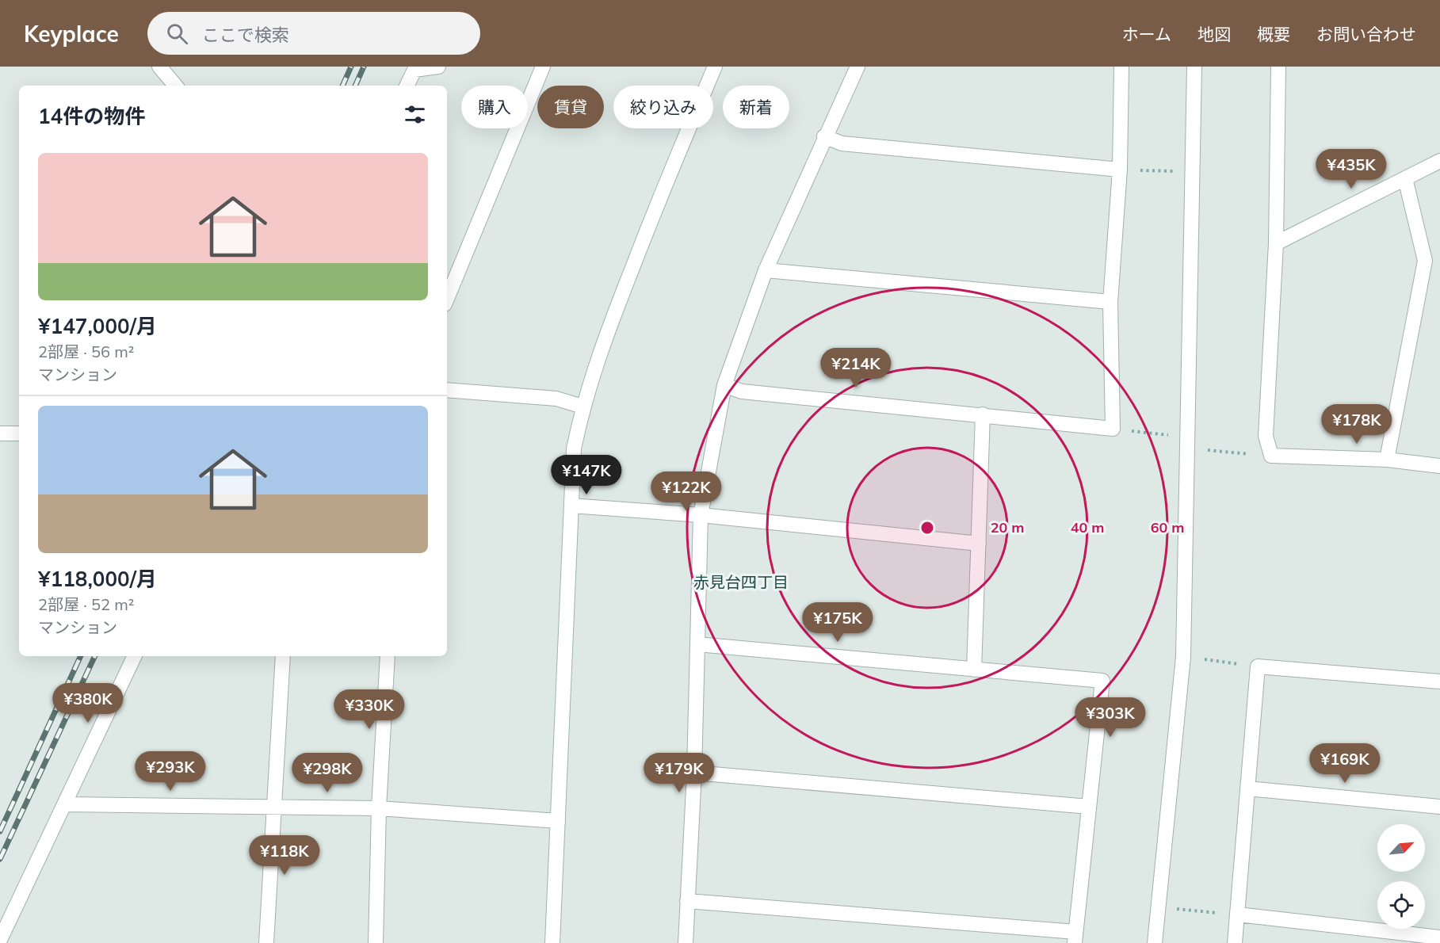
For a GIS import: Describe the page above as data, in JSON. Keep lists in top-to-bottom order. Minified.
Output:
{"districts":["赤見台四丁目"],"north":"top right","page":{"header":"Keyplace","search":"ここで検索","nav":["ホーム","地図","概要","お問い合わせ"],"chip":["購入","賃貸","絞り込み","新着"],"heading":"14件の物件","list":[{"name":"¥147,000/月","note":"2部屋 · 56 m² · マンション"},{"name":"¥118,000/月","note":"2部屋 · 52 m² · マンション"}],"price":["¥435K","¥214K","¥178K","¥147K","¥122K","¥175K","¥380K","¥330K","¥303K","¥169K","¥293K","¥298K","¥179K","¥118K"]},"rings":["20 m","40 m","60 m"]}
